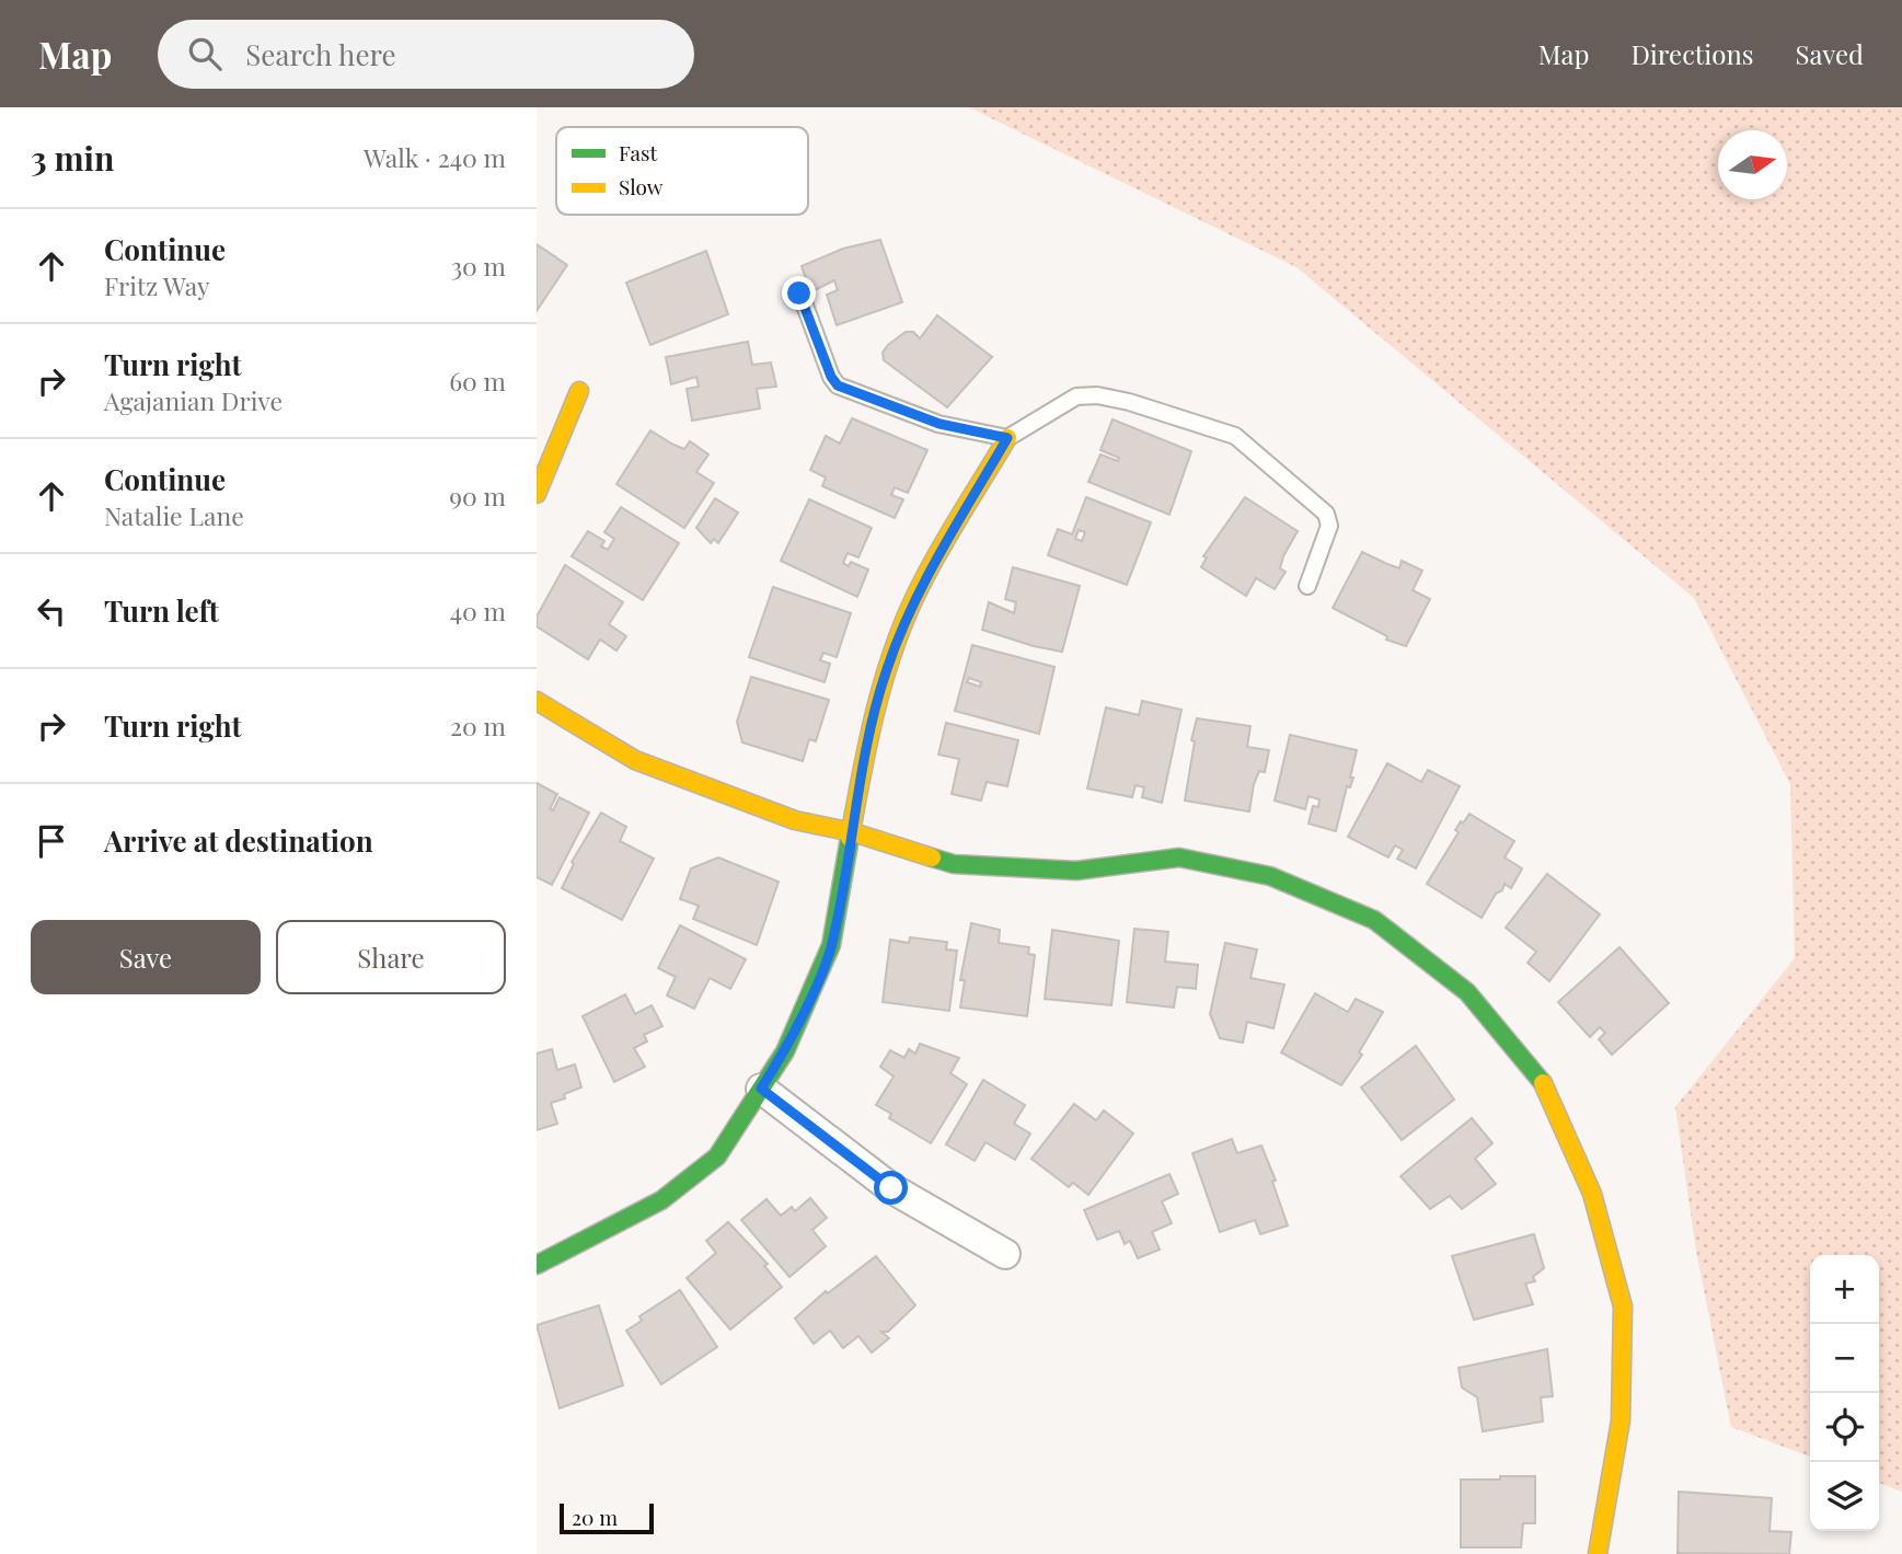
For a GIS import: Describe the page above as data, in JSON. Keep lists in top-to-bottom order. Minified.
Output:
{"legend":["Fast","Slow"],"scale_bar":"20 m","north":"right","page":{"header":"Map","search":"Search here","nav":["Map","Directions","Saved"],"heading":["3 min","Walk · 240 m"],"list":[["Continue","Fritz Way","30 m"],["Turn right","Agajanian Drive","60 m"],["Continue","Natalie Lane","90 m"],["Turn left","40 m"],["Turn right","20 m"],"Arrive at destination"],"buttons":["Save","Share"],"map_buttons":["+","−"],"scale":"20 m"}}
